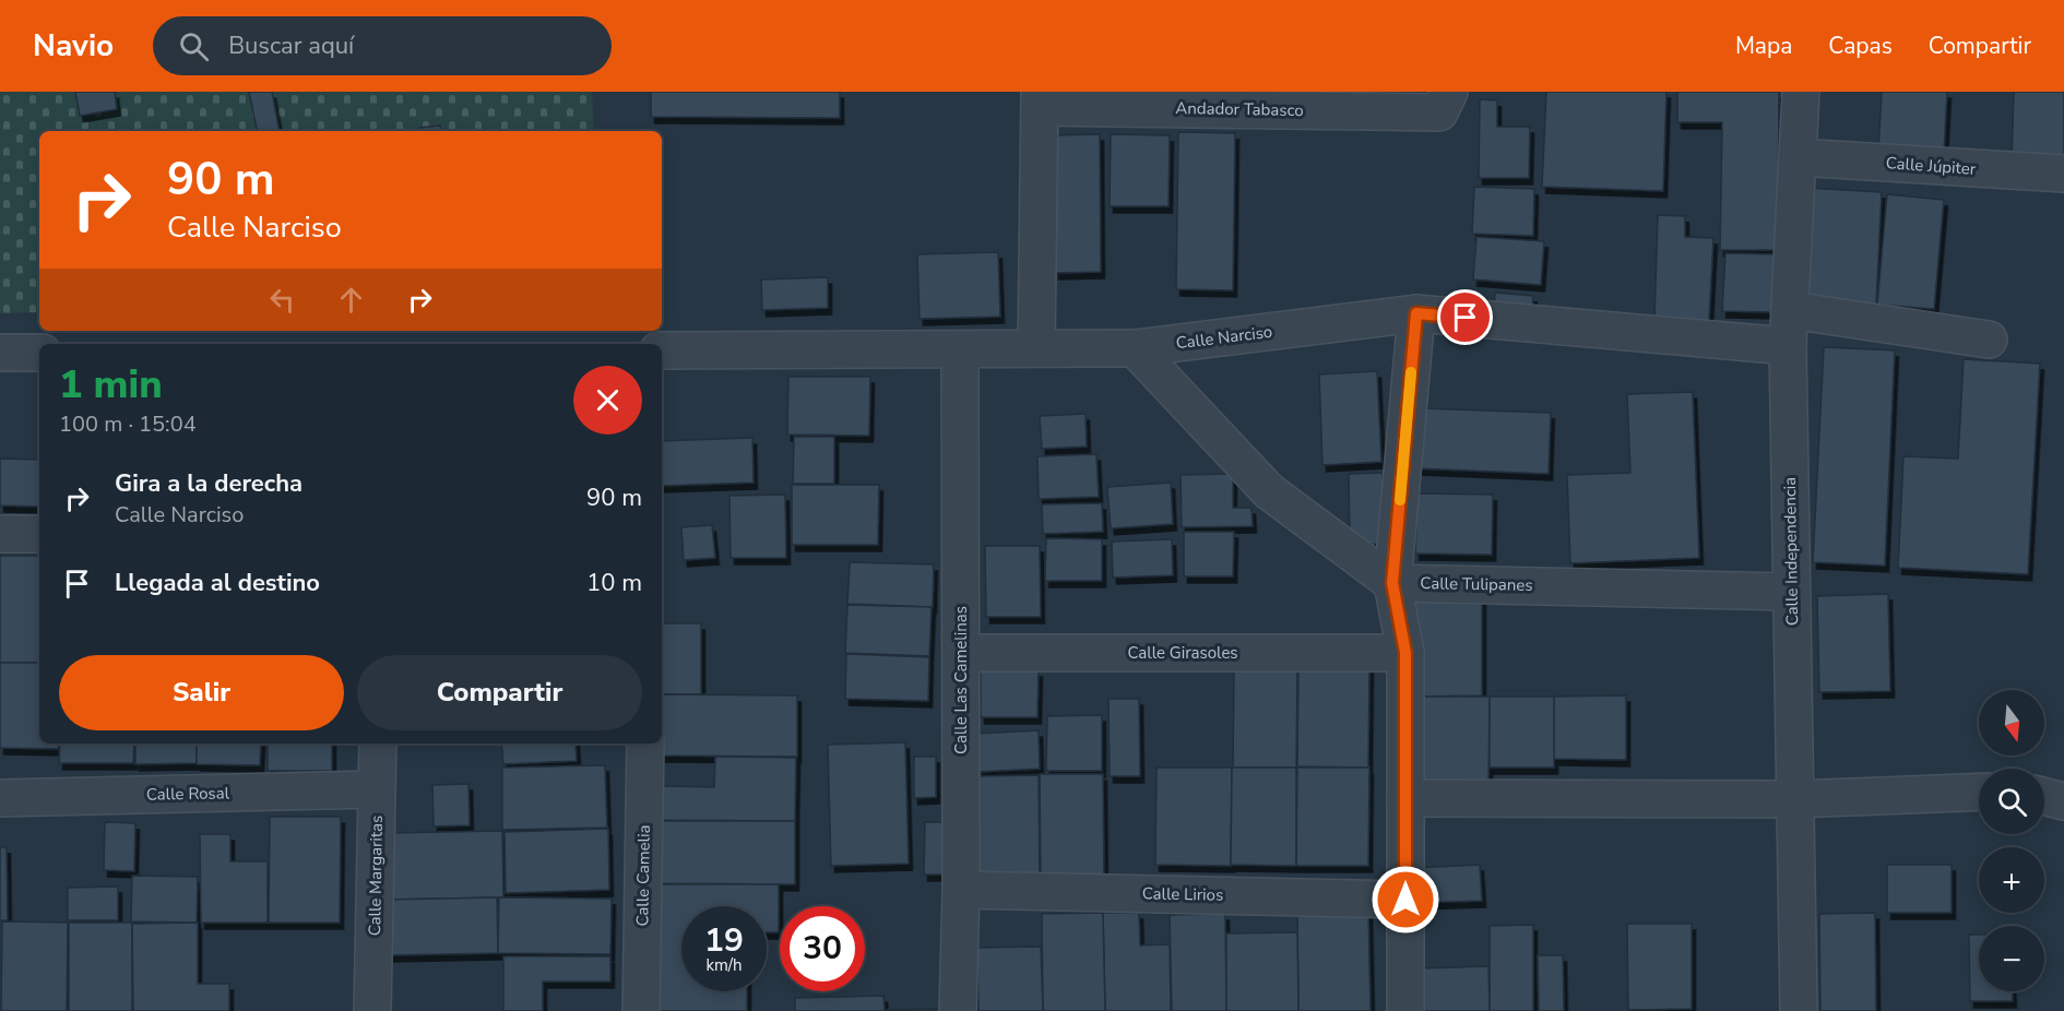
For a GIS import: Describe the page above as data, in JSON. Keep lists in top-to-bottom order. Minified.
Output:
{"streets":{"street":["Andador Tabasco","Calle Júpiter","Calle Narciso","Calle Independencia","Calle Tulipanes","Calle Girasoles","Calle Las Camelinas","Calle Rosal","Calle Margaritas","Calle Camelia","Calle Lirios"]},"crossings":[["Calle Júpiter","Calle Independencia"],["Calle Narciso","Calle Independencia"],["Calle Narciso","Calle Las Camelinas"],["Calle Independencia","Calle Tulipanes"],["Calle Girasoles","Calle Las Camelinas"],["Calle Las Camelinas","Calle Lirios"],["Calle Rosal","Calle Margaritas"]],"north":"bottom","page":{"header":"Navio","search":"Buscar aquí","nav":["Mapa","Capas","Compartir"],"turn":["90 m","Calle Narciso"],"heading":["1 min","100 m · 15:04"],"list":[{"name":"Gira a la derecha","note":"Calle Narciso","value":"90 m"},{"name":"Llegada al destino","value":"10 m"}],"buttons":["Salir","Compartir"],"map_buttons":["+","−"],"speed":"19 km/h","limit":"30"}}
